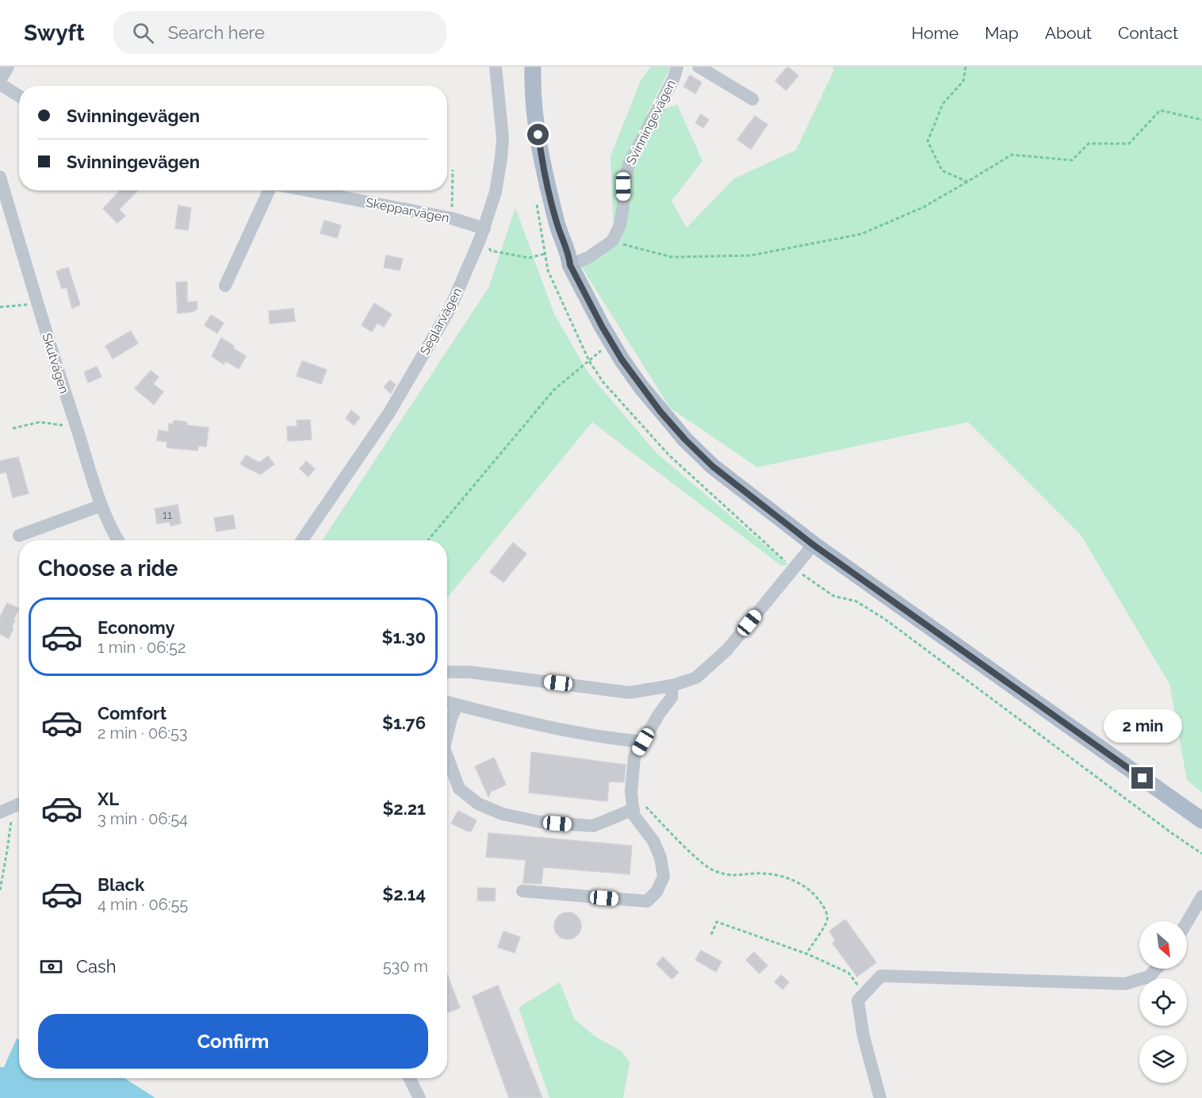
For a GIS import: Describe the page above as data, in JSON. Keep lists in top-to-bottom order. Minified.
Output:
{"streets":{"street":["Svinningevägen","Skepparvägen","Seglarvägen","Skutvägen"]},"crossings":[["Skepparvägen","Seglarvägen"]],"house_numbers":["11"],"north":"bottom right","page":{"header":"Swyft","search":"Search here","nav":["Home","Map","About","Contact"],"banner":["Svinningevägen","Svinningevägen"],"heading":"Choose a ride","list":[{"name":"Economy","note":"1 min · 06:52","value":"$1.30"},{"name":"Comfort","note":"2 min · 06:53","value":"$1.76"},{"name":"XL","note":"3 min · 06:54","value":"$2.21"},{"name":"Black","note":"4 min · 06:55","value":"$2.14"}],"bubble":"2 min","pay":["Cash","530 m"],"buttons":"Confirm"}}
